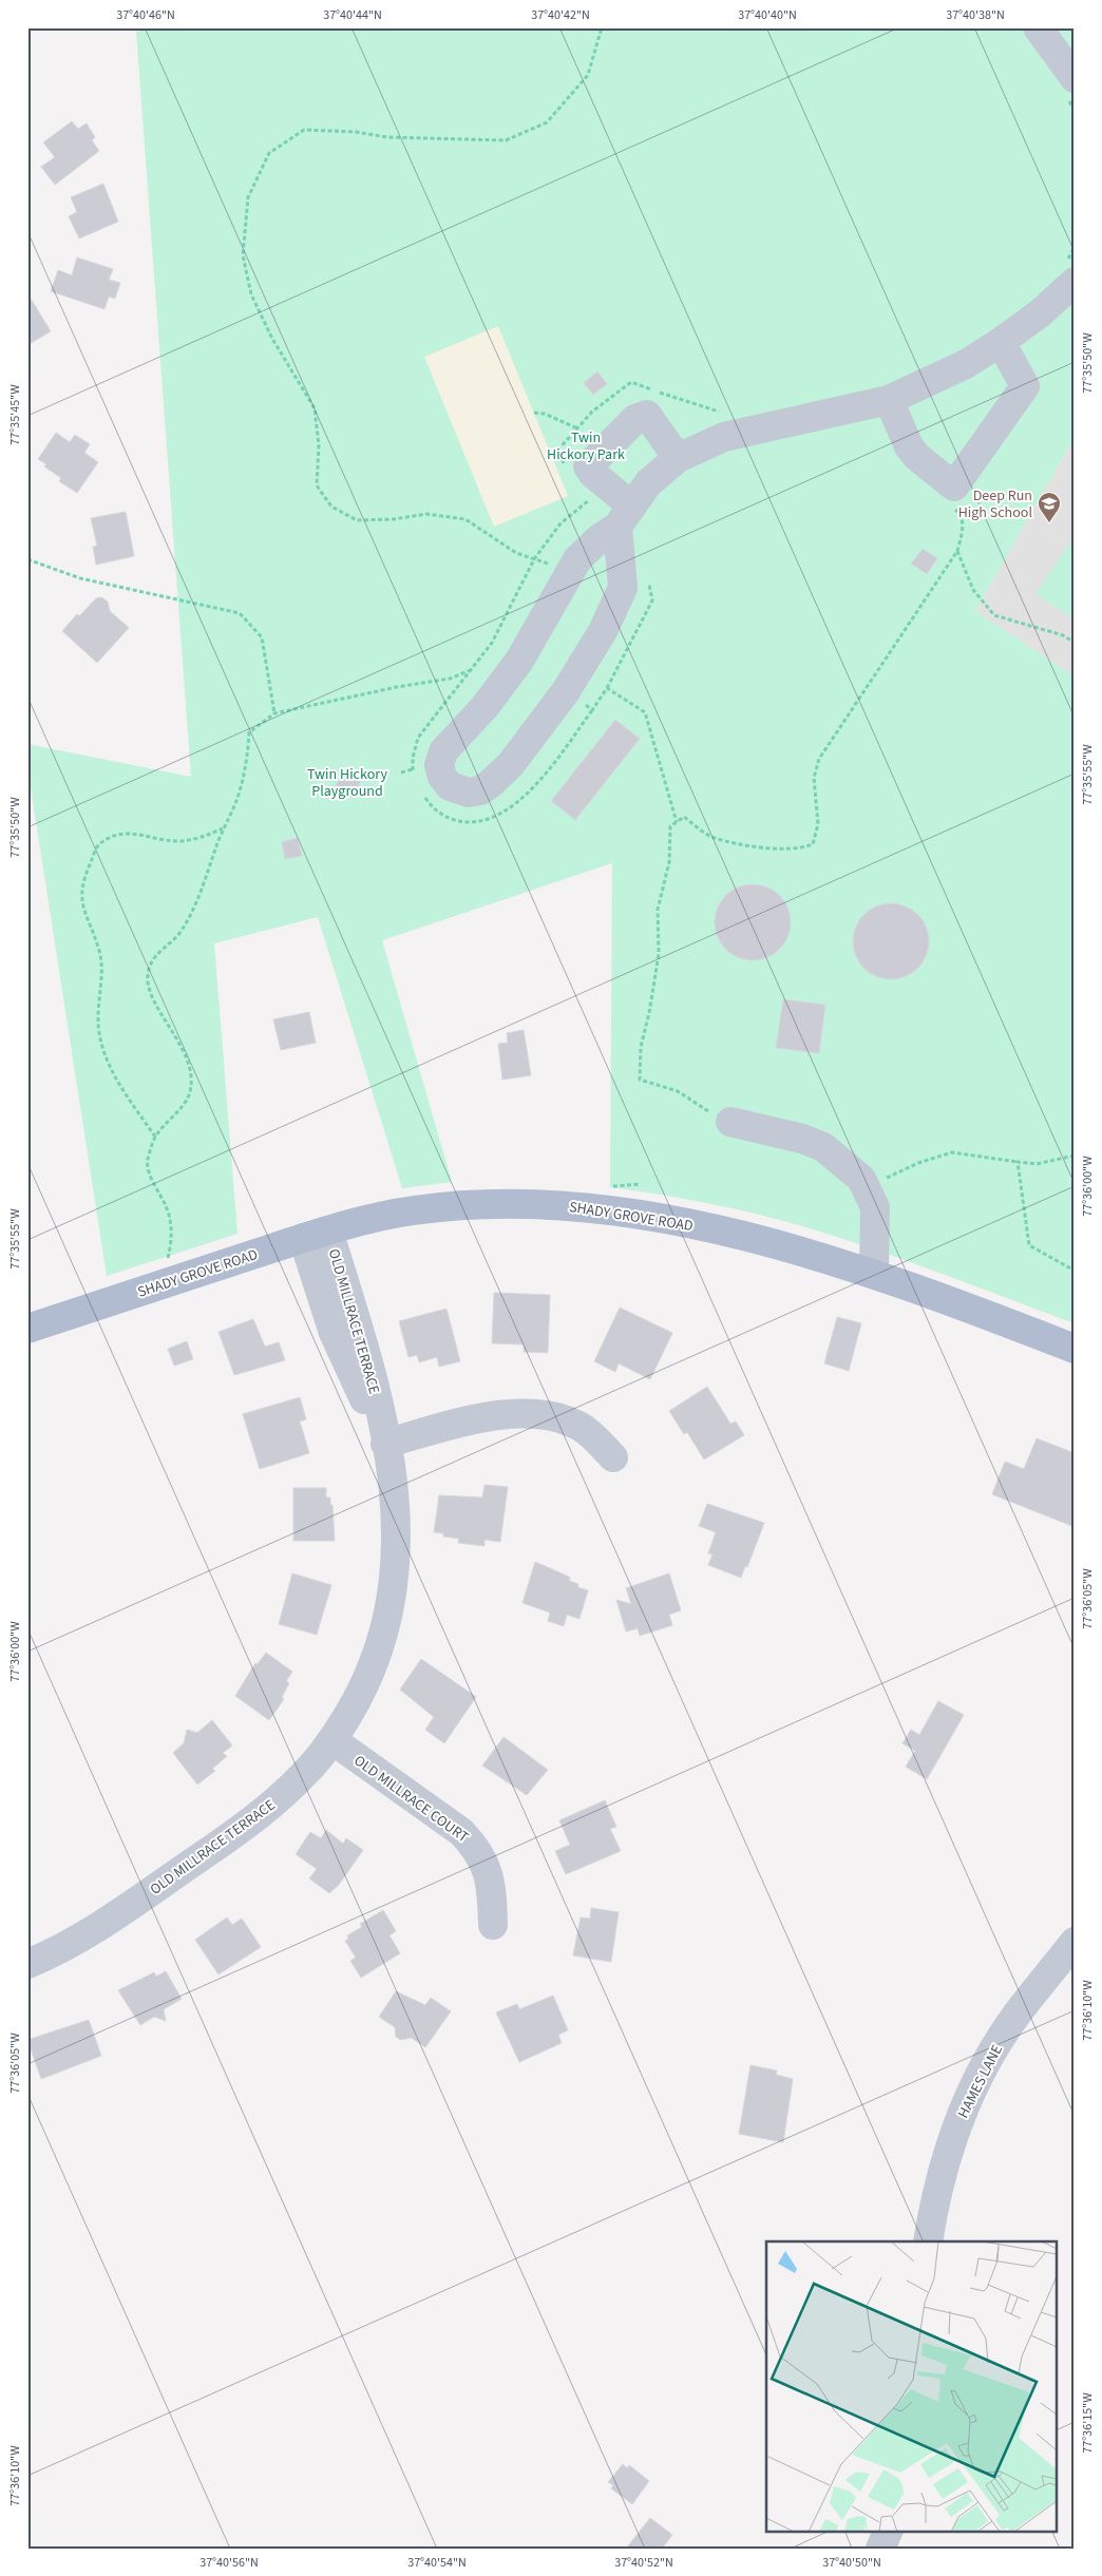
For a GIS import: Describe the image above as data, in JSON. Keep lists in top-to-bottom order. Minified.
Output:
{"streets":{"main road":["SHADY GROVE ROAD"],"street":["OLD MILLRACE TERRACE","OLD MILLRACE COURT","HAMES LANE"]},"crossings":[["SHADY GROVE ROAD","OLD MILLRACE TERRACE"],["OLD MILLRACE TERRACE","OLD MILLRACE COURT"]],"parks":["Twin Hickory Park","Twin Hickory Playground"],"places":{"school or university":["Deep Run High School"]},"coordinates":["37°40'46\"N","37°40'44\"N","37°40'42\"N","37°40'40\"N","37°40'38\"N","77°35'50\"W","77°35'45\"W","77°35'55\"W","77°36'00\"W","77°36'05\"W","77°36'10\"W","77°36'15\"W","37°40'56\"N","37°40'54\"N","37°40'52\"N","37°40'50\"N"]}
